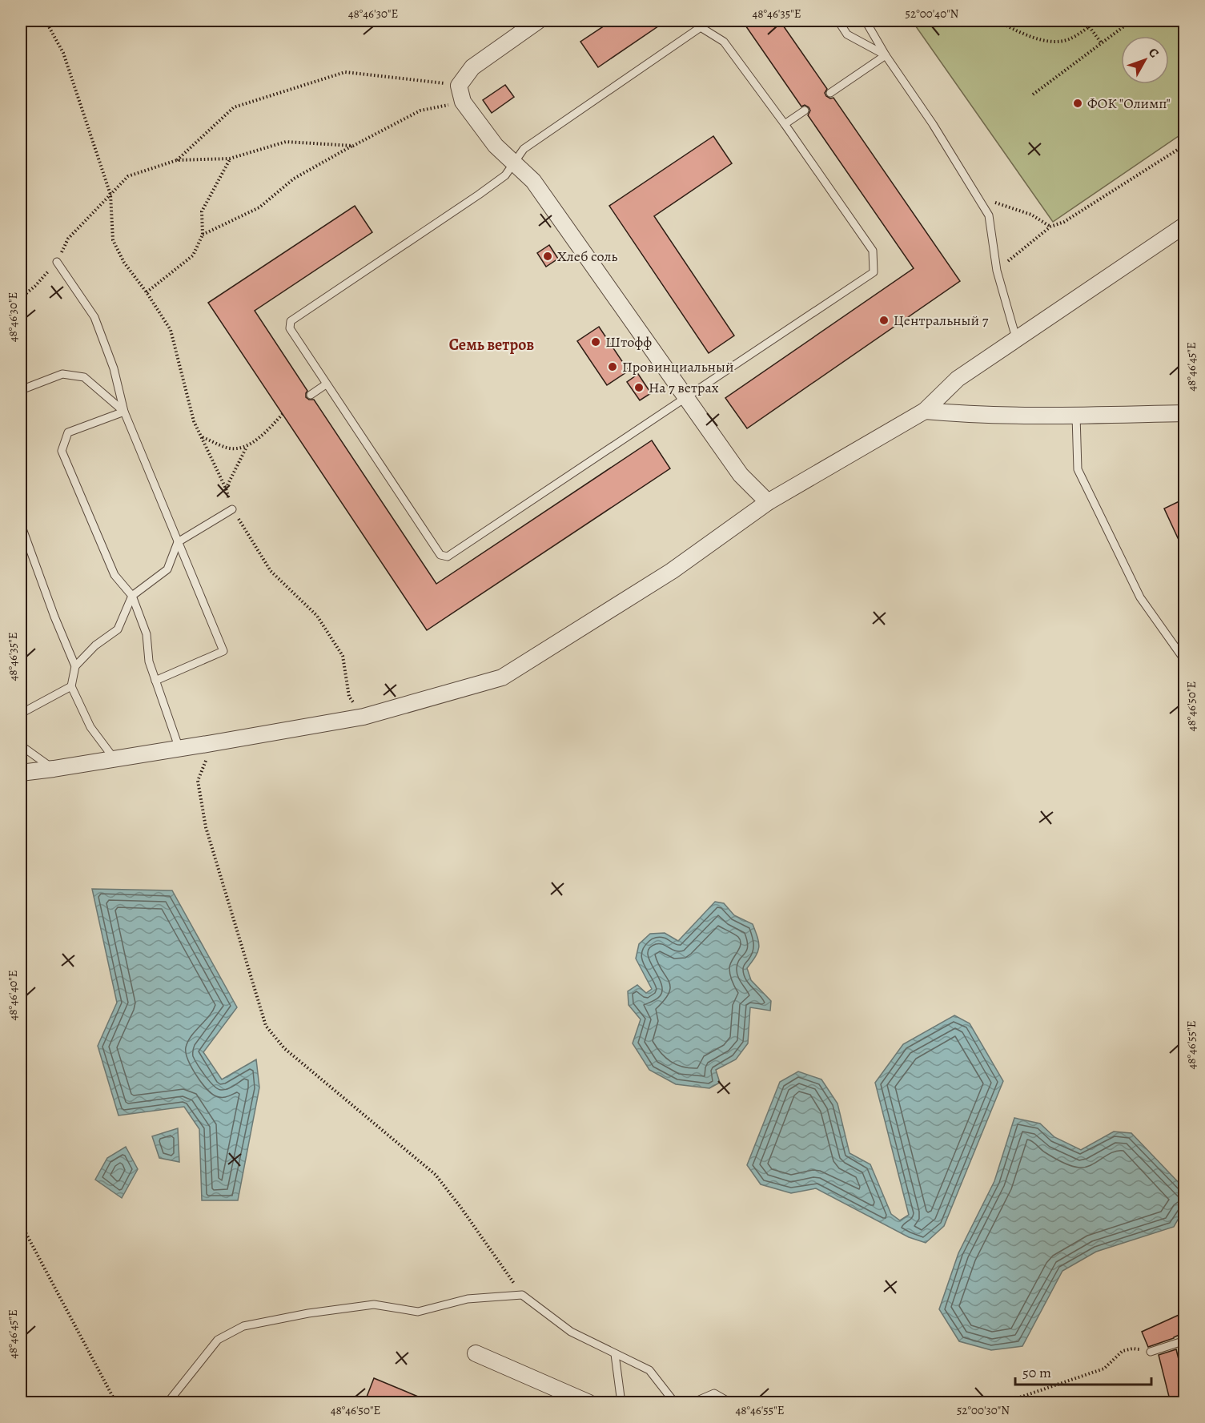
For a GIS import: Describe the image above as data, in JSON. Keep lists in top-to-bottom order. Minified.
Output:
{"districts":["Семь ветров"],"places":["ФОК \"Олимп\"","Хлеб соль","Центральный 7","Штофф","Провинциальный","На 7 ветрах"],"scale_bar":"50 m","north":"top right","coordinates":["48°46'30\"E","48°46'35\"E","52°00'40\"N","48°46'45\"E","48°46'50\"E","48°46'40\"E","48°46'55\"E","52°00'30\"N"]}
